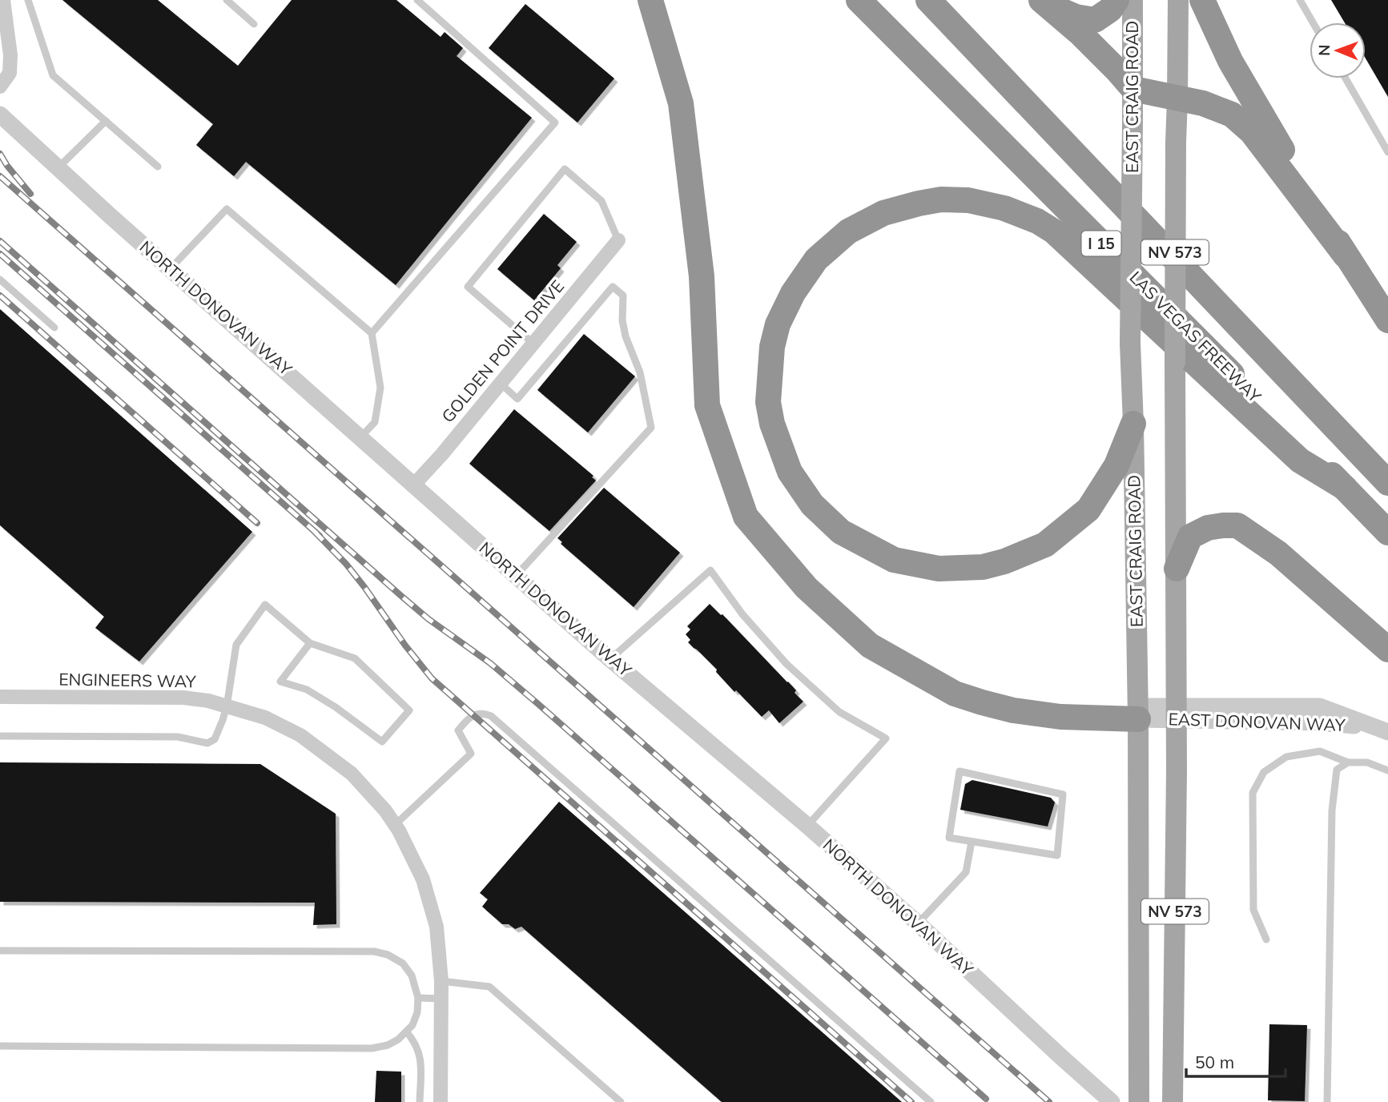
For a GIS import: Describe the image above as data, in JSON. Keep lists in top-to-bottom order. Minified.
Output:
{"streets":{"highway":["I 15","LAS VEGAS FREEWAY"],"main road":["EAST CRAIG ROAD","NV 573"],"street":["NORTH DONOVAN WAY","GOLDEN POINT DRIVE","ENGINEERS WAY","EAST DONOVAN WAY"]},"crossings":[["EAST CRAIG ROAD","EAST DONOVAN WAY"],["NV 573","EAST DONOVAN WAY"],["NORTH DONOVAN WAY","GOLDEN POINT DRIVE"]],"scale_bar":"50 m","north":"left"}
